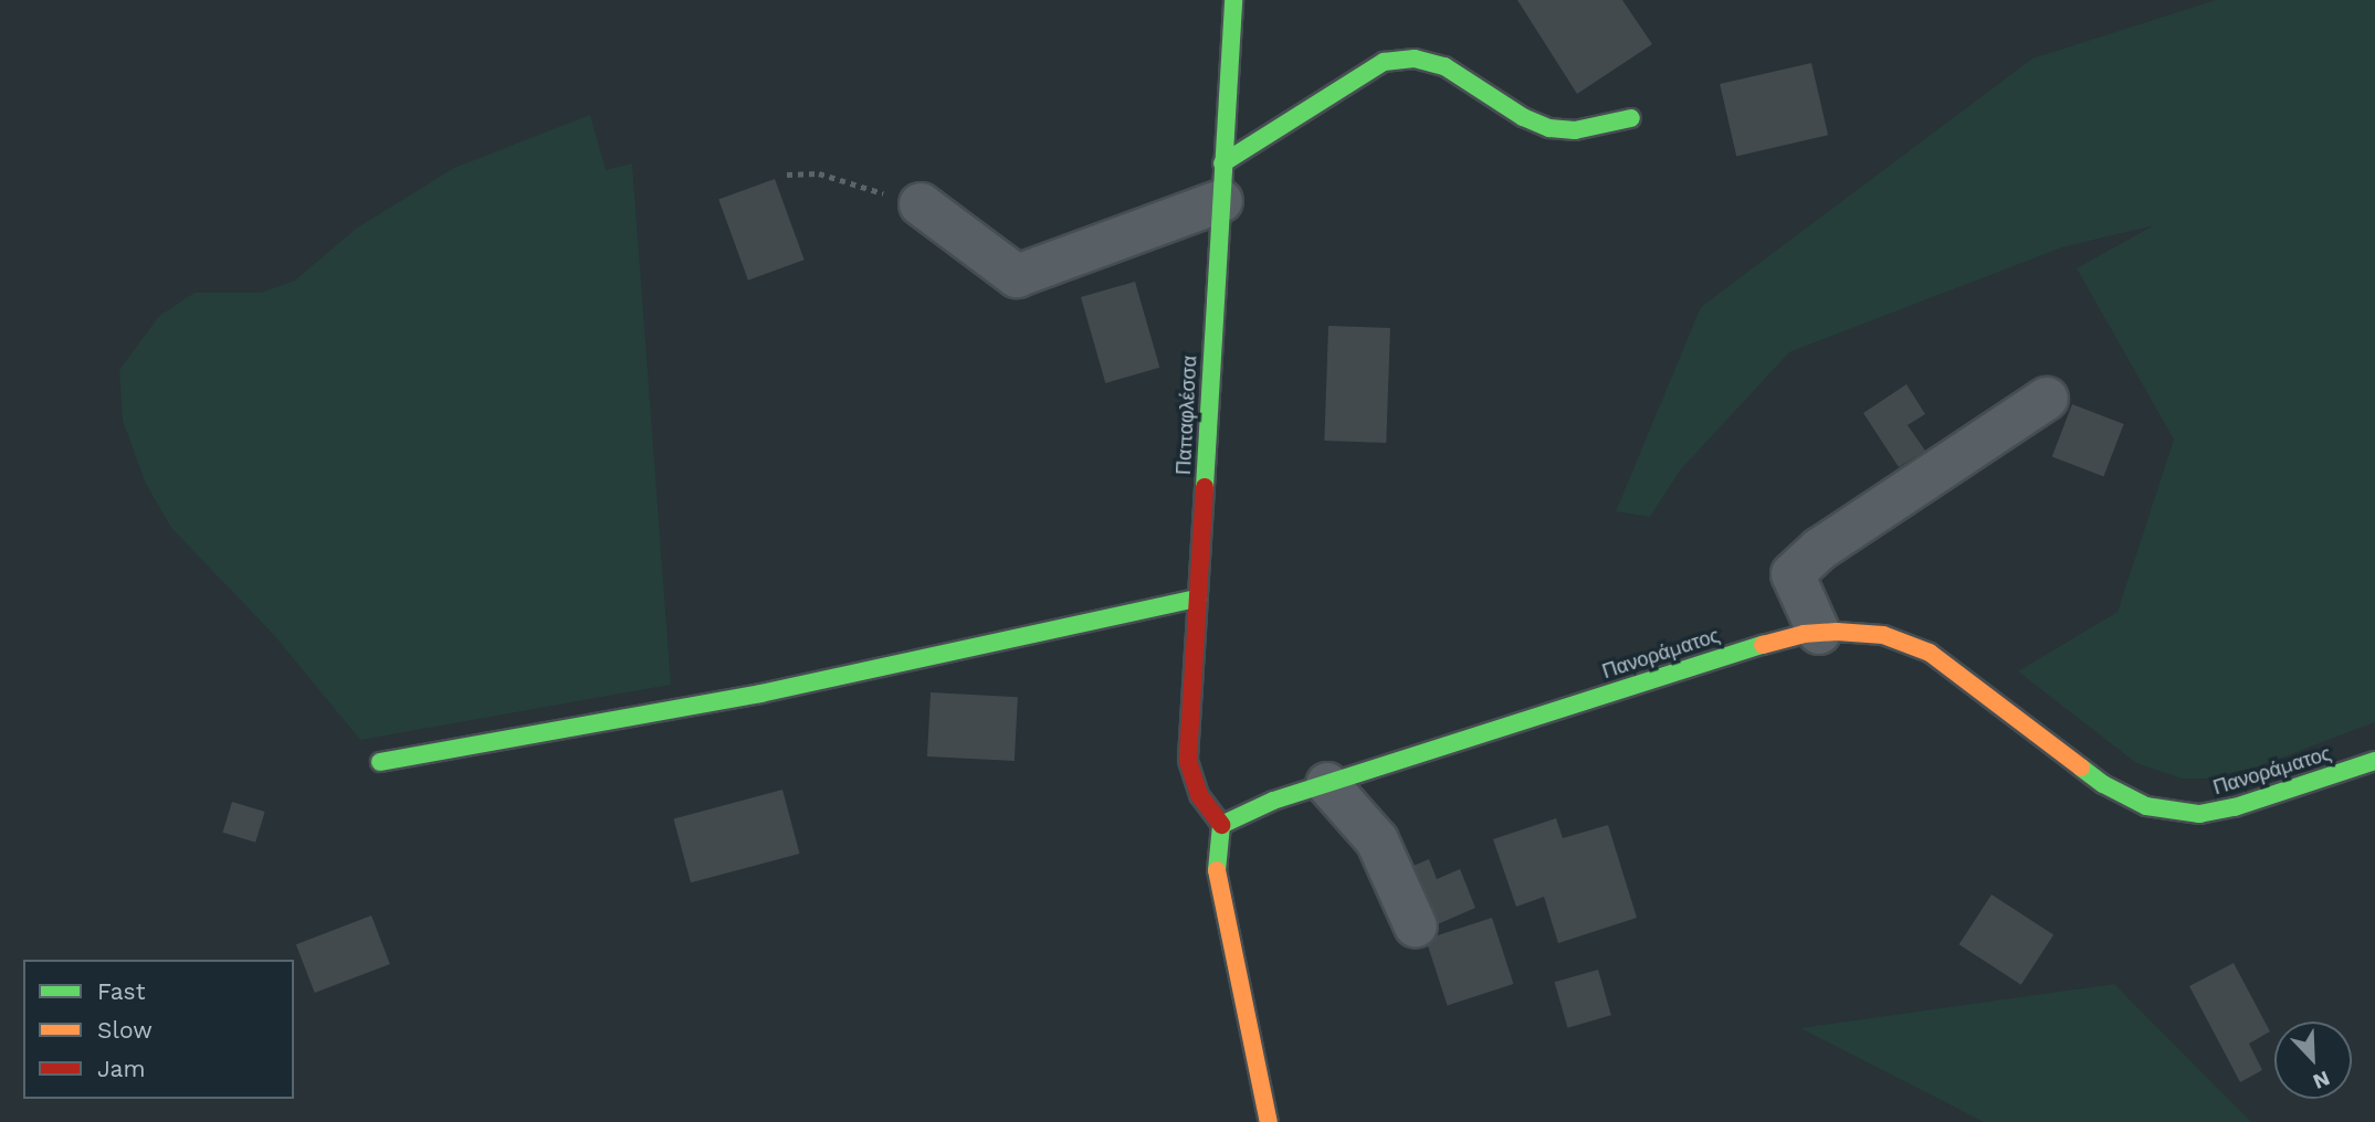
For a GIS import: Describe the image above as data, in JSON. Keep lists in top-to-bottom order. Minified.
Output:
{"streets":{"street":["Παπαφλέσσα","Πανοράματος"]},"crossings":[["Παπαφλέσσα","Πανοράματος"]],"legend":["Fast","Slow","Jam"],"north":"bottom right"}
